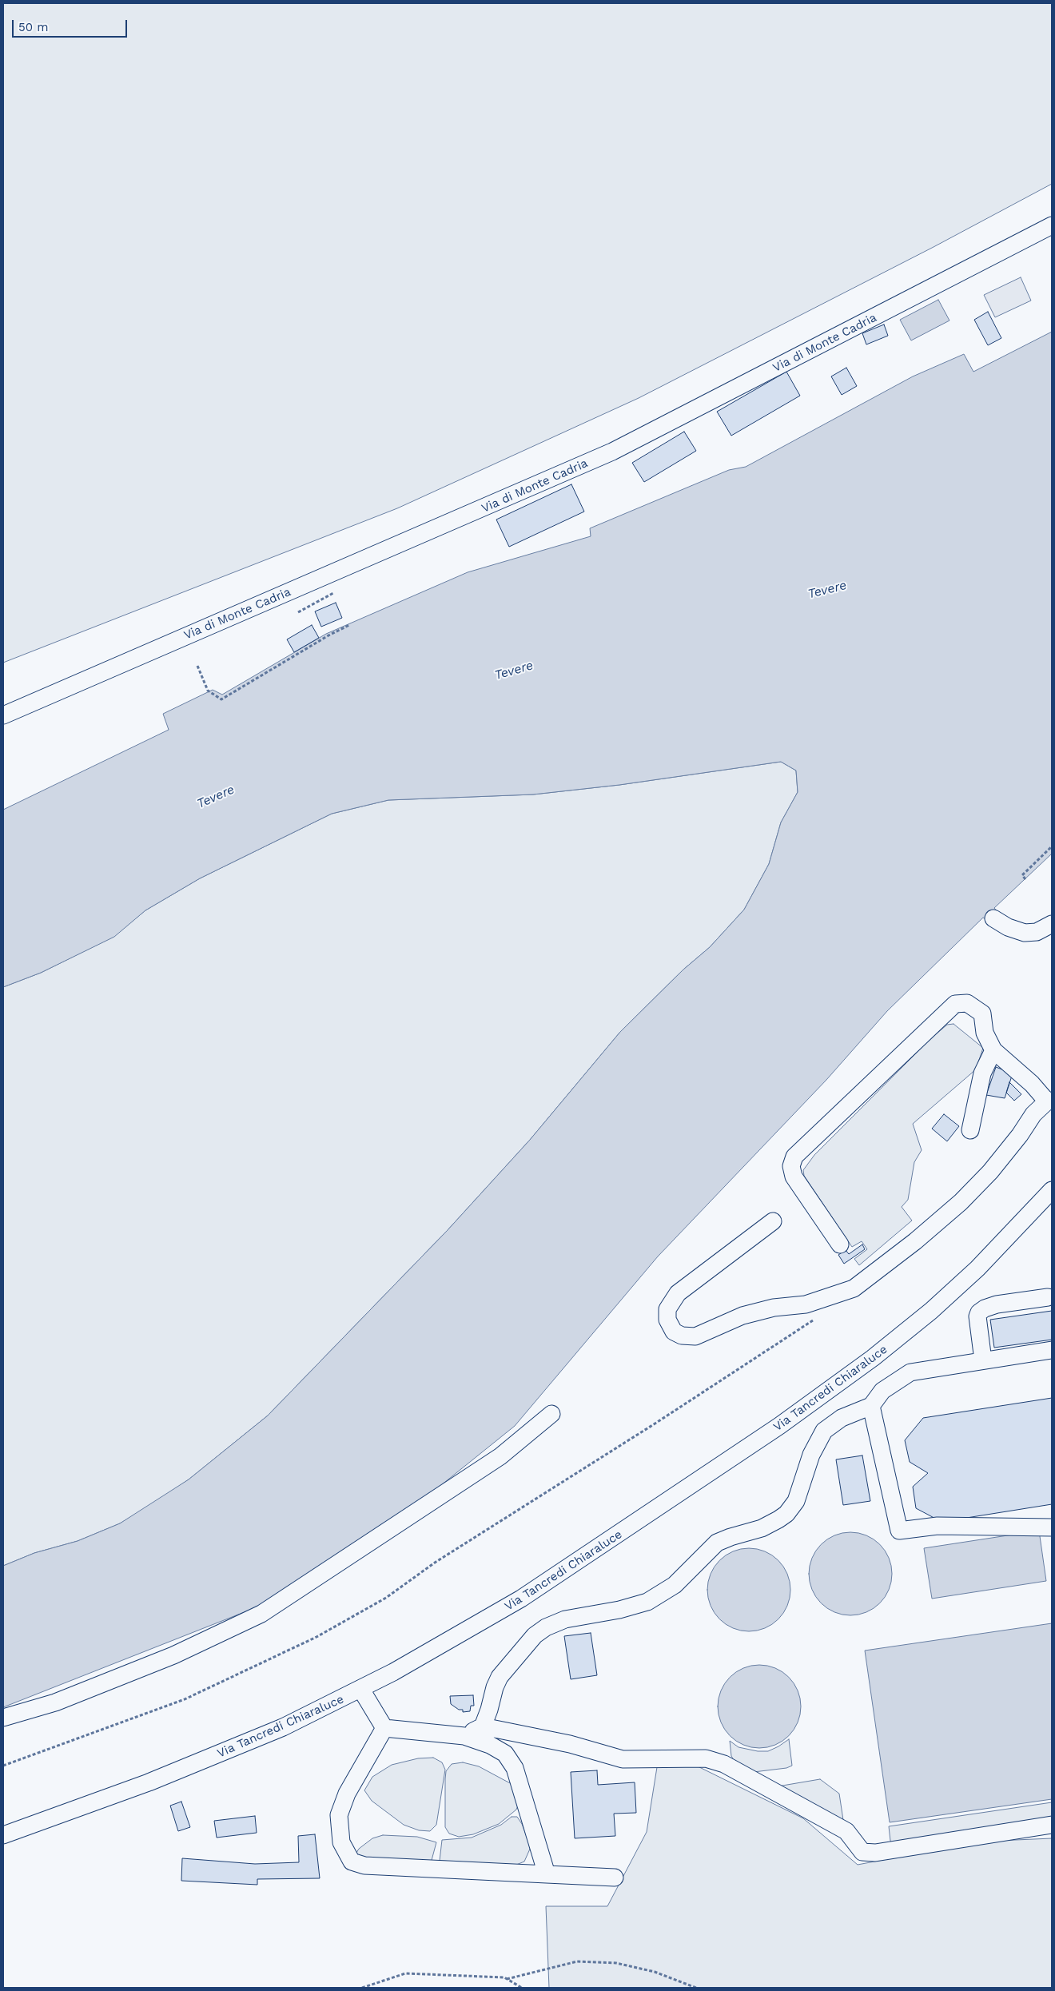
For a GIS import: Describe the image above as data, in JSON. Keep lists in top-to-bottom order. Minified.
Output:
{"streets":{"street":["Via di Monte Cadria","Via Tancredi Chiaraluce"]},"water":["Tevere"],"scale_bar":"50 m"}
